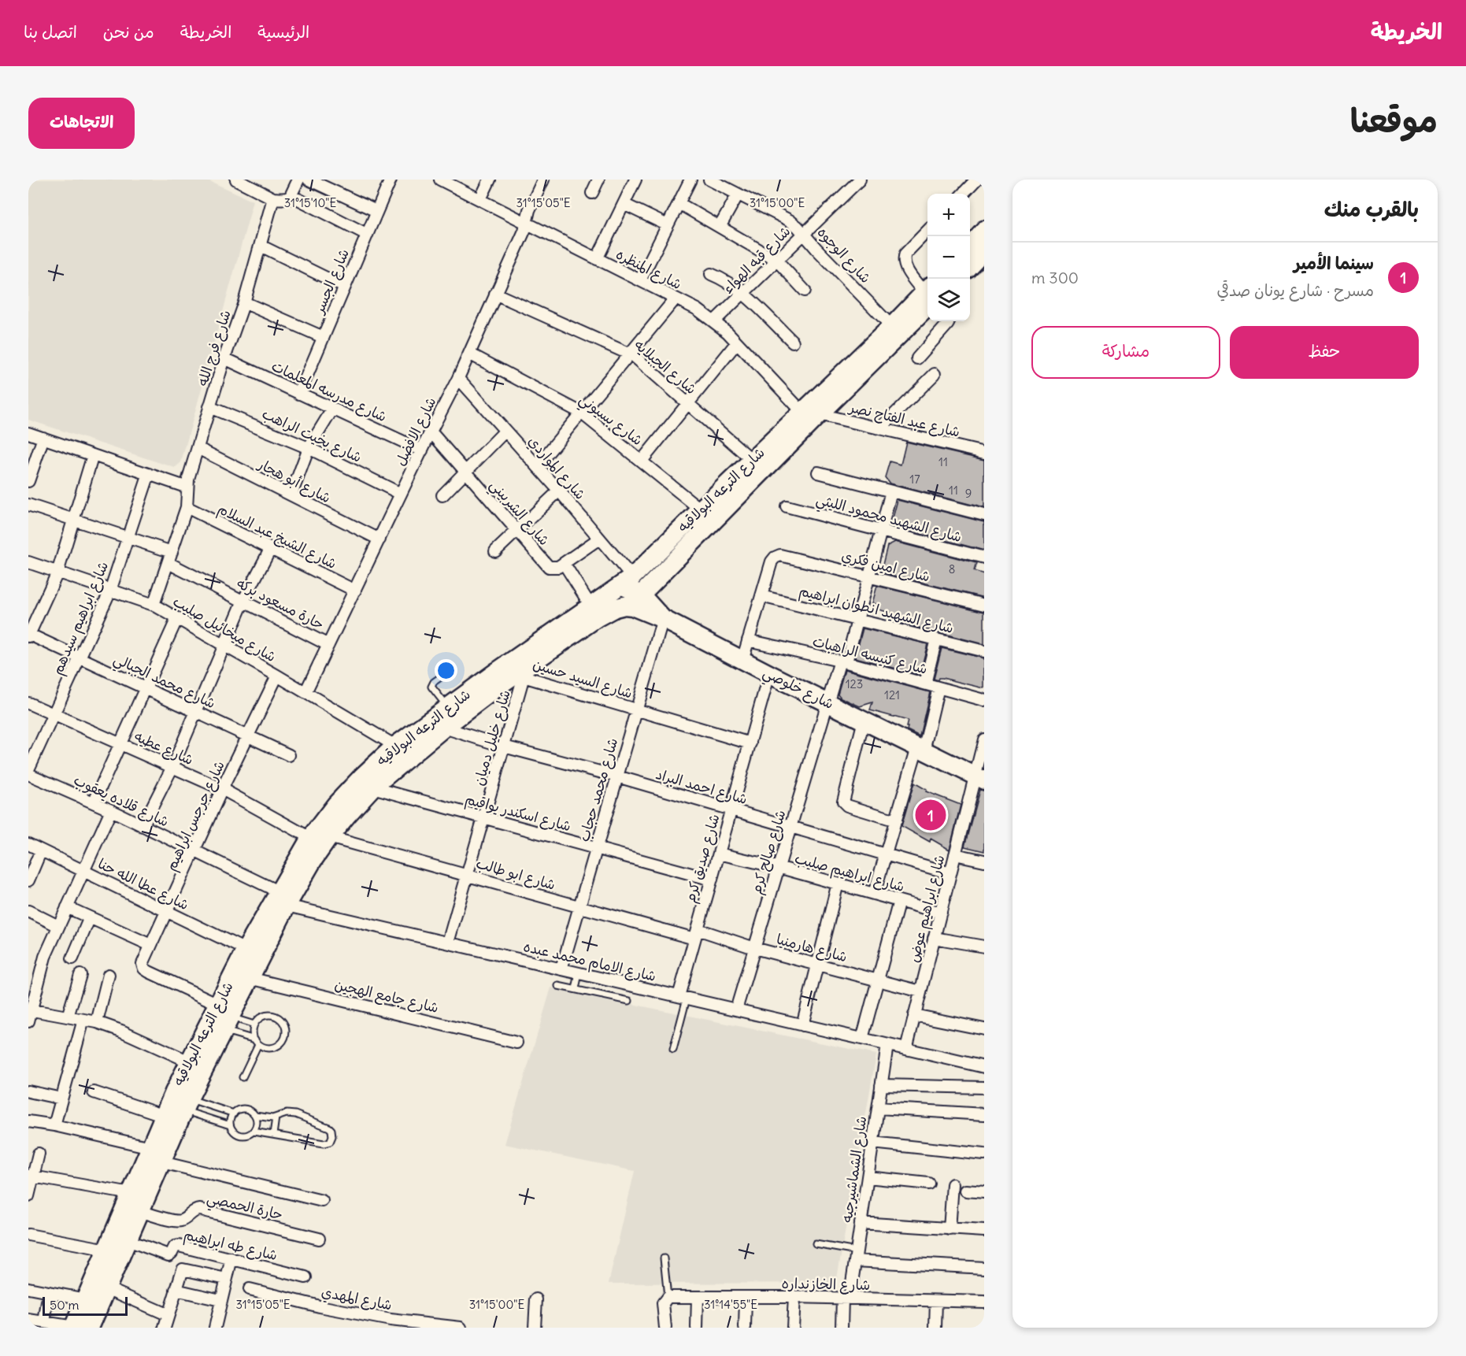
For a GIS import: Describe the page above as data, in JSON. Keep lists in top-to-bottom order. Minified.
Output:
{"streets":{"main road":["شارع الترعه البولاقيه","شارع خلوصي"],"street":["شارع الوجوه","شارع قبه الهواء","شارع المنظره","شارع الجسر","شارع فرج الله","شارع الجبلايه","شارع مدرسه المعلمات","شارع بسيوني","شارع عبد الفتاح نصر","شارع الافضل","شارع بخيت الراهب","شارع المواردي","شارع أبو هجار","شارع الشربيني","شارع الشهيد محمود الليثي","شارع الشيخ عبد السلام","شارع امين فكري","حارة مسعود بركه","شارع الشهيد انطوان ابراهيم","شارع ابراهيم سيدهم","شارع ميخائيل صليب","شارع كنيسه الراهبات","شارع السيد حسين","شارع محمد الجبالي","شارع خليل دميان","شارع عطيه","شارع احمد البراد","شارع محمد حجاب","شارع قلاده يعقوب","شارع اسكندر يواقيم","شارع جرجس ابراهيم","شارع صالح كرم","شارع صديق كرم","شارع ابراهيم صليب","شارع ابو طالب","شارع عطا الله حنا","شارع ابراهيم عوض","شارع هارمنيا","شارع الامام محمد عبده","شارع جامع الهجين","شارع الشماشيرجيه","حارة الحمصي","شارع طه ابراهيم","شارع الخازنداره","شارع المهدي"]},"crossings":[["شارع الوجوه","شارع قبه الهواء"],["شارع الوجوه","شارع الترعه البولاقيه"],["شارع قبه الهواء","شارع المنظره"],["شارع المنظره","شارع عبد الفتاح نصر"],["شارع المنظره","شارع الافضل"],["شارع المنظره","شارع الترعه البولاقيه"],["شارع الجسر","شارع مدرسه المعلمات"],["شارع فرج الله","شارع مدرسه المعلمات"],["شارع فرج الله","شارع بخيت الراهب"],["شارع فرج الله","شارع أبو هجار"],["شارع فرج الله","شارع الشيخ عبد السلام"],["شارع فرج الله","حارة مسعود بركه"],["شارع فرج الله","شارع ميخائيل صليب"],["شارع الجبلايه","شارع الافضل"],["شارع الجبلايه","شارع الترعه البولاقيه"],["شارع مدرسه المعلمات","شارع الافضل"],["شارع بسيوني","شارع الافضل"],["شارع بسيوني","شارع الترعه البولاقيه"],["شارع عبد الفتاح نصر","شارع الترعه البولاقيه"],["شارع الافضل","شارع بخيت الراهب"],["شارع الافضل","شارع المواردي"],["شارع الافضل","شارع أبو هجار"],["شارع الافضل","شارع الشربيني"],["شارع الافضل","شارع الشيخ عبد السلام"],["شارع الافضل","حارة مسعود بركه"],["شارع الافضل","شارع ميخائيل صليب"],["شارع المواردي","شارع الترعه البولاقيه"],["شارع المواردي","شارع خلوصي"],["شارع الترعه البولاقيه","شارع ميخائيل صليب"],["شارع الترعه البولاقيه","شارع السيد حسين"],["شارع الترعه البولاقيه","شارع خلوصي"],["شارع الترعه البولاقيه","شارع خليل دميان"],["شارع الترعه البولاقيه","شارع عطيه"],["شارع الترعه البولاقيه","شارع احمد البراد"],["شارع الترعه البولاقيه","شارع محمد حجاب"],["شارع الترعه البولاقيه","شارع قلاده يعقوب"],["شارع الترعه البولاقيه","شارع اسكندر يواقيم"],["شارع الترعه البولاقيه","شارع جرجس ابراهيم"],["شارع الترعه البولاقيه","شارع ابو طالب"],["شارع الترعه البولاقيه","شارع عطا الله حنا"],["شارع الترعه البولاقيه","شارع الامام محمد عبده"],["شارع الترعه البولاقيه","شارع جامع الهجين"],["شارع الترعه البولاقيه","حارة الحمصي"],["شارع الترعه البولاقيه","شارع طه ابراهيم"],["شارع الشهيد محمود الليثي","شارع صالح كرم"],["شارع امين فكري","شارع الشهيد انطوان ابراهيم"],["شارع امين فكري","شارع صالح كرم"],["شارع الشهيد انطوان ابراهيم","شارع صالح كرم"],["شارع ابراهيم سيدهم","شارع ميخائيل صليب"],["شارع ابراهيم سيدهم","شارع محمد الجبالي"],["شارع ابراهيم سيدهم","شارع عطيه"],["شارع ميخائيل صليب","شارع جرجس ابراهيم"],["شارع كنيسه الراهبات","شارع صالح كرم"],["شارع السيد حسين","شارع خليل دميان"],["شارع السيد حسين","شارع محمد حجاب"],["شارع السيد حسين","شارع صديق كرم"],["شارع محمد الجبالي","شارع جرجس ابراهيم"],["شارع خلوصي","شارع محمد حجاب"],["شارع خلوصي","شارع صالح كرم"],["شارع خلوصي","شارع صديق كرم"],["شارع خلوصي","شارع ابراهيم عوض"],["شارع خليل دميان","شارع احمد البراد"],["شارع خليل دميان","شارع اسكندر يواقيم"],["شارع خليل دميان","شارع ابو طالب"],["شارع خليل دميان","شارع الامام محمد عبده"],["شارع عطيه","شارع جرجس ابراهيم"],["شارع احمد البراد","شارع محمد حجاب"],["شارع احمد البراد","شارع صالح كرم"],["شارع احمد البراد","شارع صديق كرم"],["شارع احمد البراد","شارع ابراهيم عوض"],["شارع محمد حجاب","شارع اسكندر يواقيم"],["شارع محمد حجاب","شارع ابو طالب"],["شارع محمد حجاب","شارع الامام محمد عبده"],["شارع قلاده يعقوب","شارع جرجس ابراهيم"],["شارع قلاده يعقوب","شارع الامام محمد عبده"],["شارع اسكندر يواقيم","شارع صديق كرم"],["شارع جرجس ابراهيم","شارع عطا الله حنا"],["شارع صالح كرم","شارع ابراهيم صليب"],["شارع صالح كرم","شارع هارمنيا"],["شارع صالح كرم","شارع الامام محمد عبده"],["شارع صديق كرم","شارع ابراهيم صليب"],["شارع صديق كرم","شارع ابو طالب"],["شارع صديق كرم","شارع هارمنيا"],["شارع صديق كرم","شارع الامام محمد عبده"],["شارع ابراهيم صليب","شارع ابراهيم عوض"],["شارع ابو طالب","شارع هارمنيا"],["شارع ابراهيم عوض","شارع هارمنيا"],["شارع ابراهيم عوض","شارع الامام محمد عبده"],["شارع الامام محمد عبده","شارع الشماشيرجيه"],["شارع الشماشيرجيه","شارع الخازنداره"]],"house_numbers":["11","17","11","9","8","123","121"],"scale_bar":"50 m","page":{"header":"الخريطة","nav":["الرئيسية","الخريطة","من نحن","اتصل بنا"],"title":"موقعنا","buttons":["الاتجاهات",["حفظ","مشاركة"]],"heading":"بالقرب منك","map_buttons":["+","−"],"list":[{"mark":"1","name":"سينما الأمير","note":"مسرح · شارع يونان صدقي","value":"300 m"}],"pins":"1","scale":"50 m"},"coordinates":["31°15'10\"E","31°15'05\"E","31°15'00\"E","31°14'55\"E"]}
